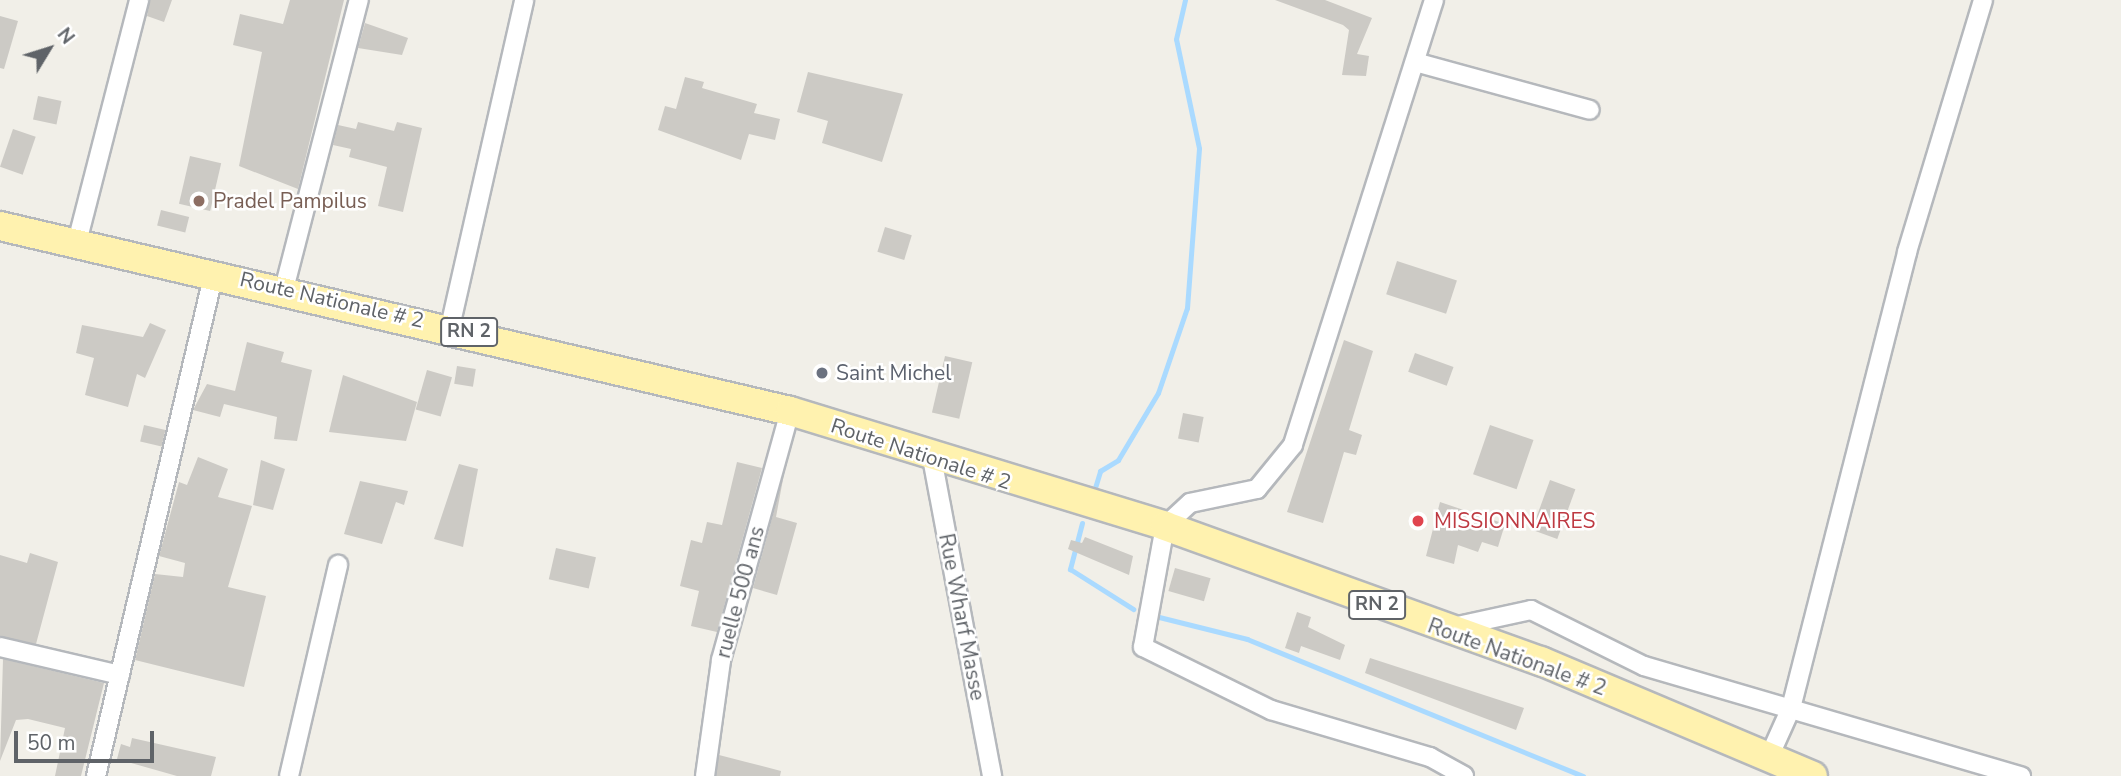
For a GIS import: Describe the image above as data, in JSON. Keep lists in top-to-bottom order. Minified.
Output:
{"streets":{"main road":["Route Nationale # 2","RN 2"],"street":["ruelle 500 ans","Rue Wharf Masse"]},"crossings":[["Route Nationale # 2","ruelle 500 ans"],["Route Nationale # 2","Rue Wharf Masse"]],"places":["Pradel Pampilus","Saint Michel","MISSIONNAIRES"],"scale_bar":"50 m","north":"top right"}
